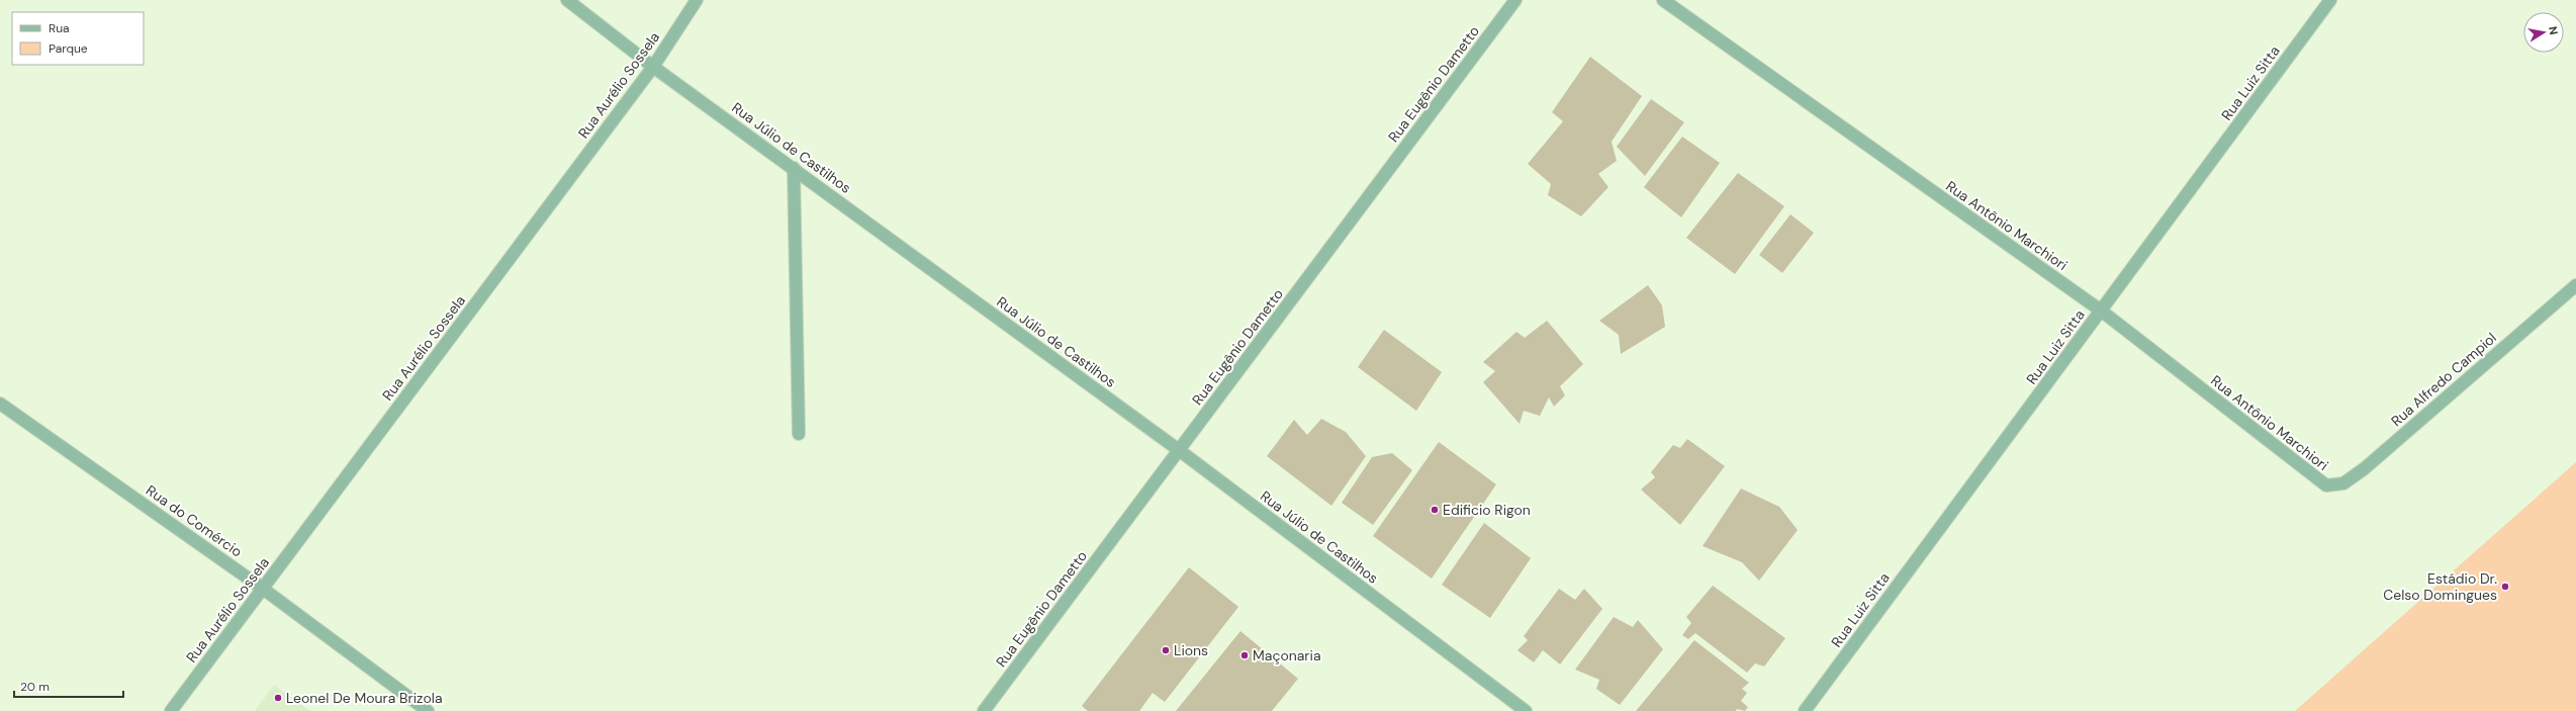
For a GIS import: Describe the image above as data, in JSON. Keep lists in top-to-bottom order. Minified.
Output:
{"streets":{"street":["Rua Luiz Sitta","Rua Eugênio Dametto","Rua Aurélio Sossela","Rua Júlio de Castilhos","Rua Antônio Marchiori","Rua Alfredo Campiol","Rua do Comércio"]},"crossings":[["Rua Luiz Sitta","Rua Antônio Marchiori"],["Rua Eugênio Dametto","Rua Júlio de Castilhos"],["Rua Aurélio Sossela","Rua Júlio de Castilhos"],["Rua Aurélio Sossela","Rua do Comércio"],["Rua Antônio Marchiori","Rua Alfredo Campiol"]],"places":["Edificio Rigon","Estádio Dr. Celso Domingues","Lions","Maçonaria","Leonel De Moura Brizola"],"legend":["Rua","Parque"],"scale_bar":"20 m","north":"right"}
